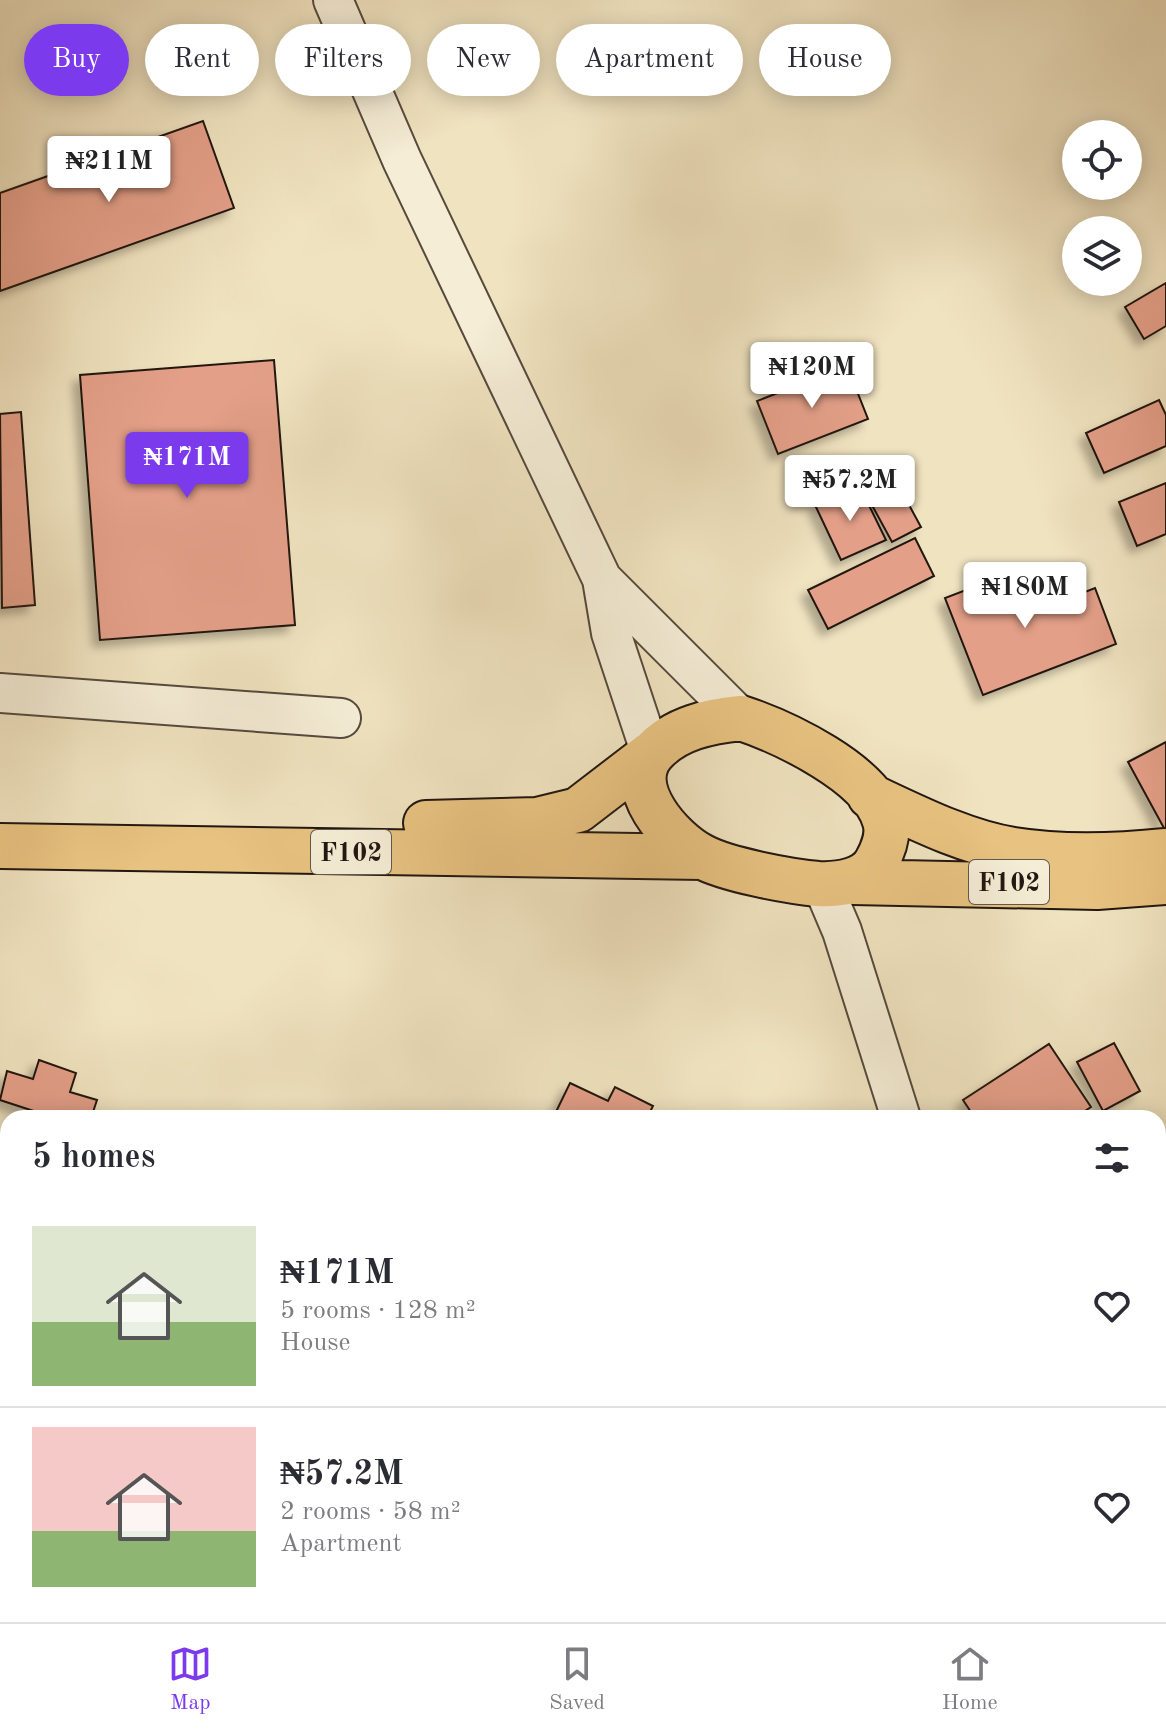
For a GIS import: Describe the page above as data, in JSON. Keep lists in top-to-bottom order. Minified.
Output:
{"streets":{"main road":["F102"]},"page":{"chip":["Buy","Rent","Filters","New","Apartment","House"],"price":["₦211M","₦120M","₦171M","₦57.2M","₦180M"],"heading":"5 homes","list":[{"name":"₦171M","note":"5 rooms · 128 m² · House"},{"name":"₦57.2M","note":"2 rooms · 58 m² · Apartment"}],"tabs":["Map","Saved","Home"]}}
